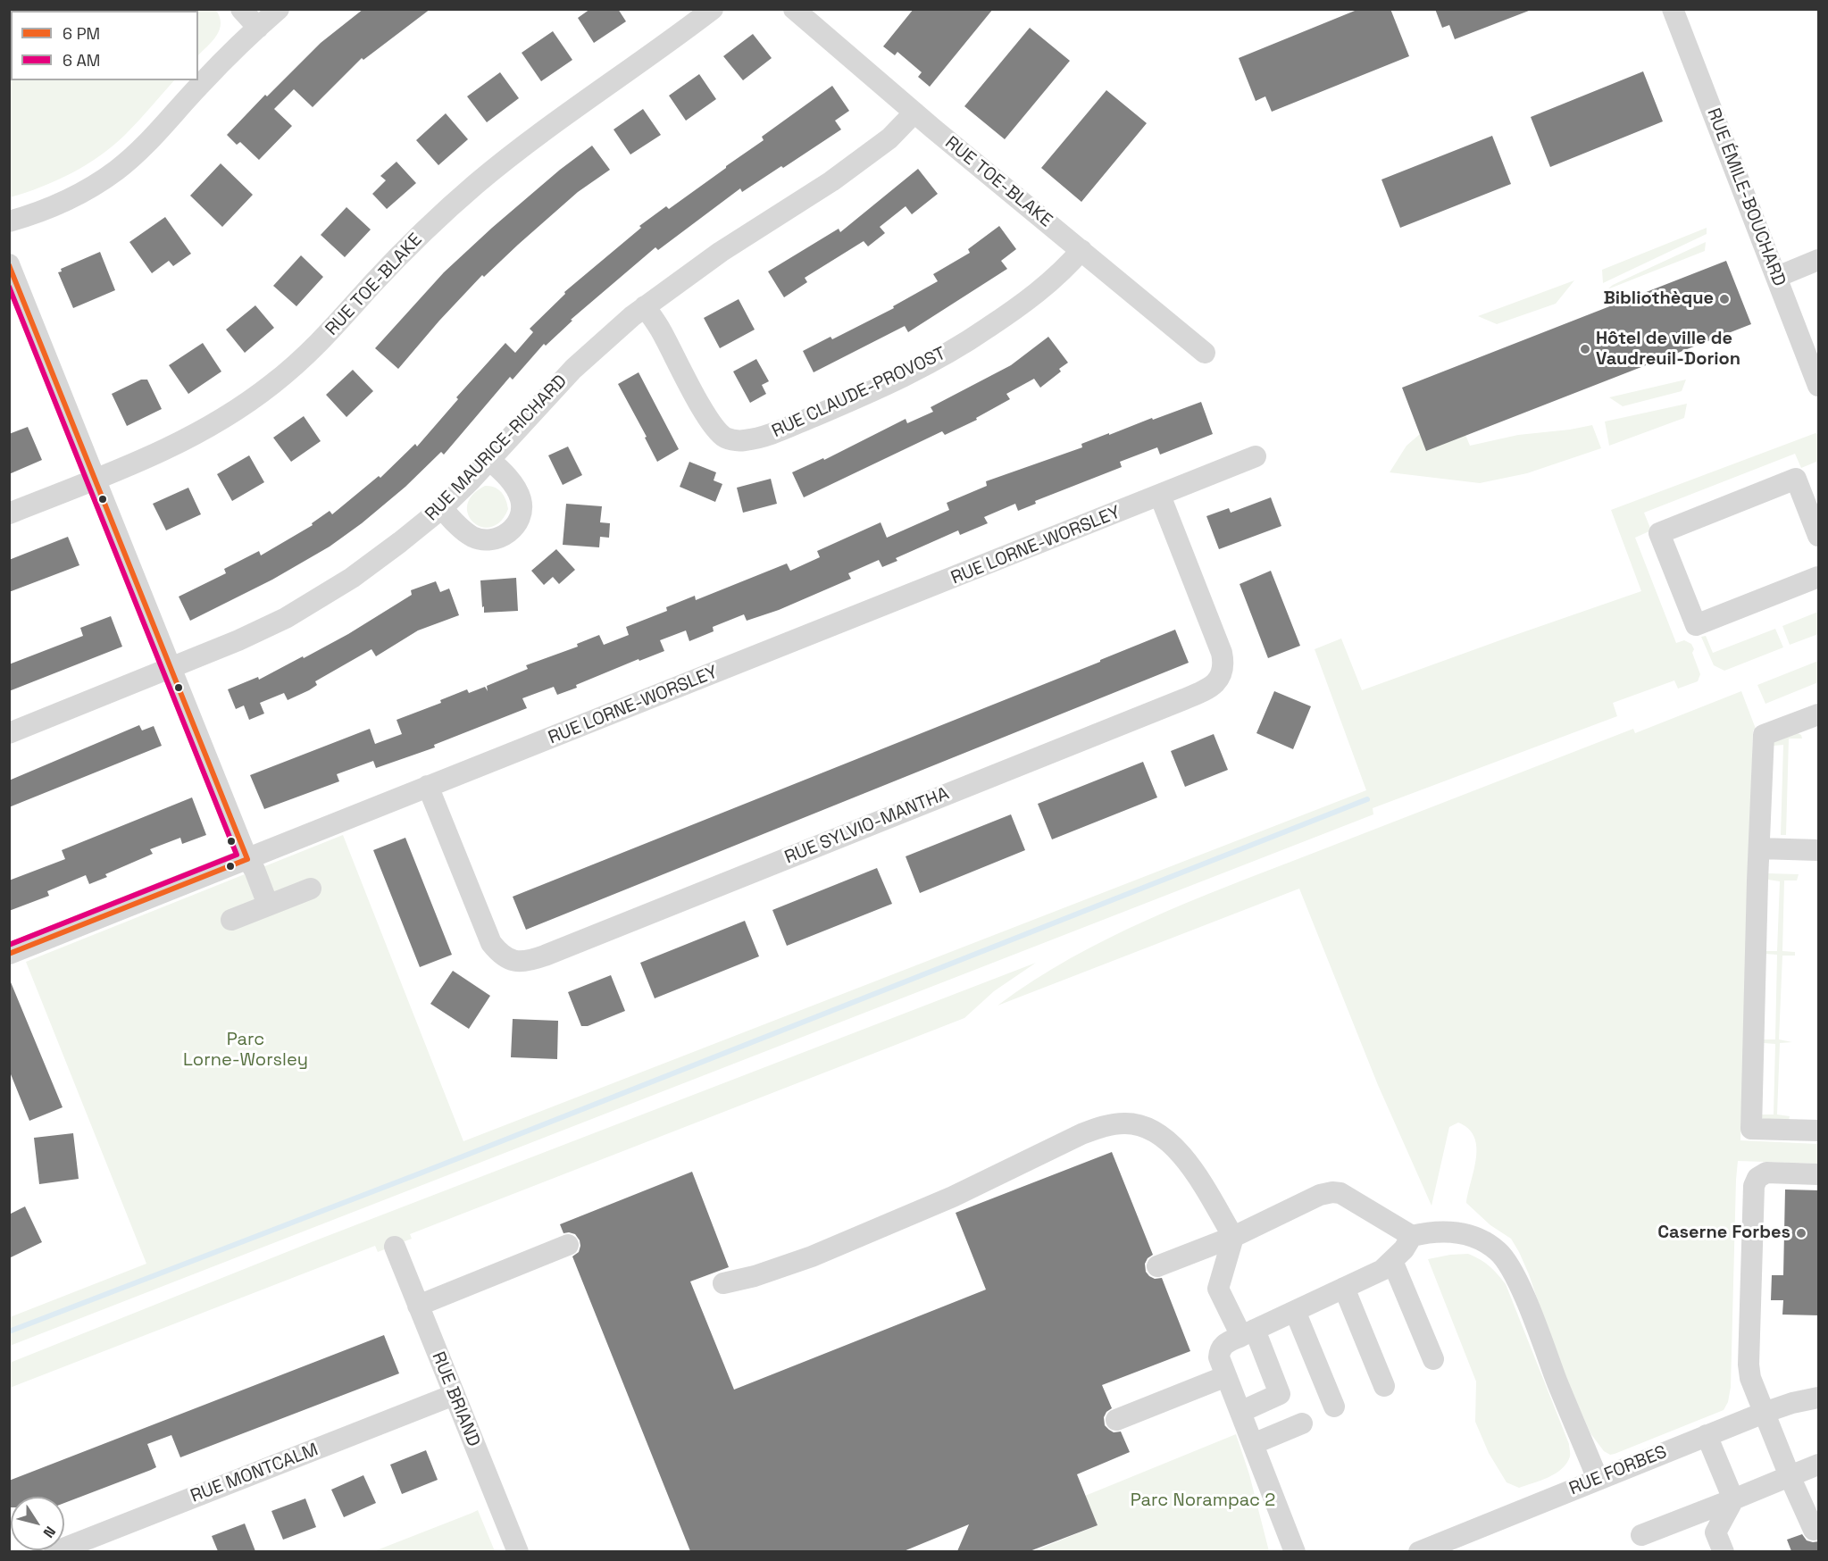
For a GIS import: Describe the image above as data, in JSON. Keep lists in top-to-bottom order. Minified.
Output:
{"streets":{"street":["RUE TOE-BLAKE","RUE ÉMILE-BOUCHARD","RUE CLAUDE-PROVOST","RUE MAURICE-RICHARD","RUE LORNE-WORSLEY","RUE SYLVIO-MANTHA","RUE BRIAND","RUE FORBES","RUE MONTCALM"]},"crossings":[["RUE TOE-BLAKE","RUE CLAUDE-PROVOST"],["RUE TOE-BLAKE","RUE MAURICE-RICHARD"],["RUE CLAUDE-PROVOST","RUE MAURICE-RICHARD"],["RUE LORNE-WORSLEY","RUE SYLVIO-MANTHA"],["RUE BRIAND","RUE MONTCALM"]],"parks":["Parc Lorne-Worsley","Parc Norampac 2"],"places":["Bibliothèque","Hôtel de ville de Vaudreuil-Dorion","Caserne Forbes"],"legend":["6 PM","6 AM"],"north":"bottom right"}
